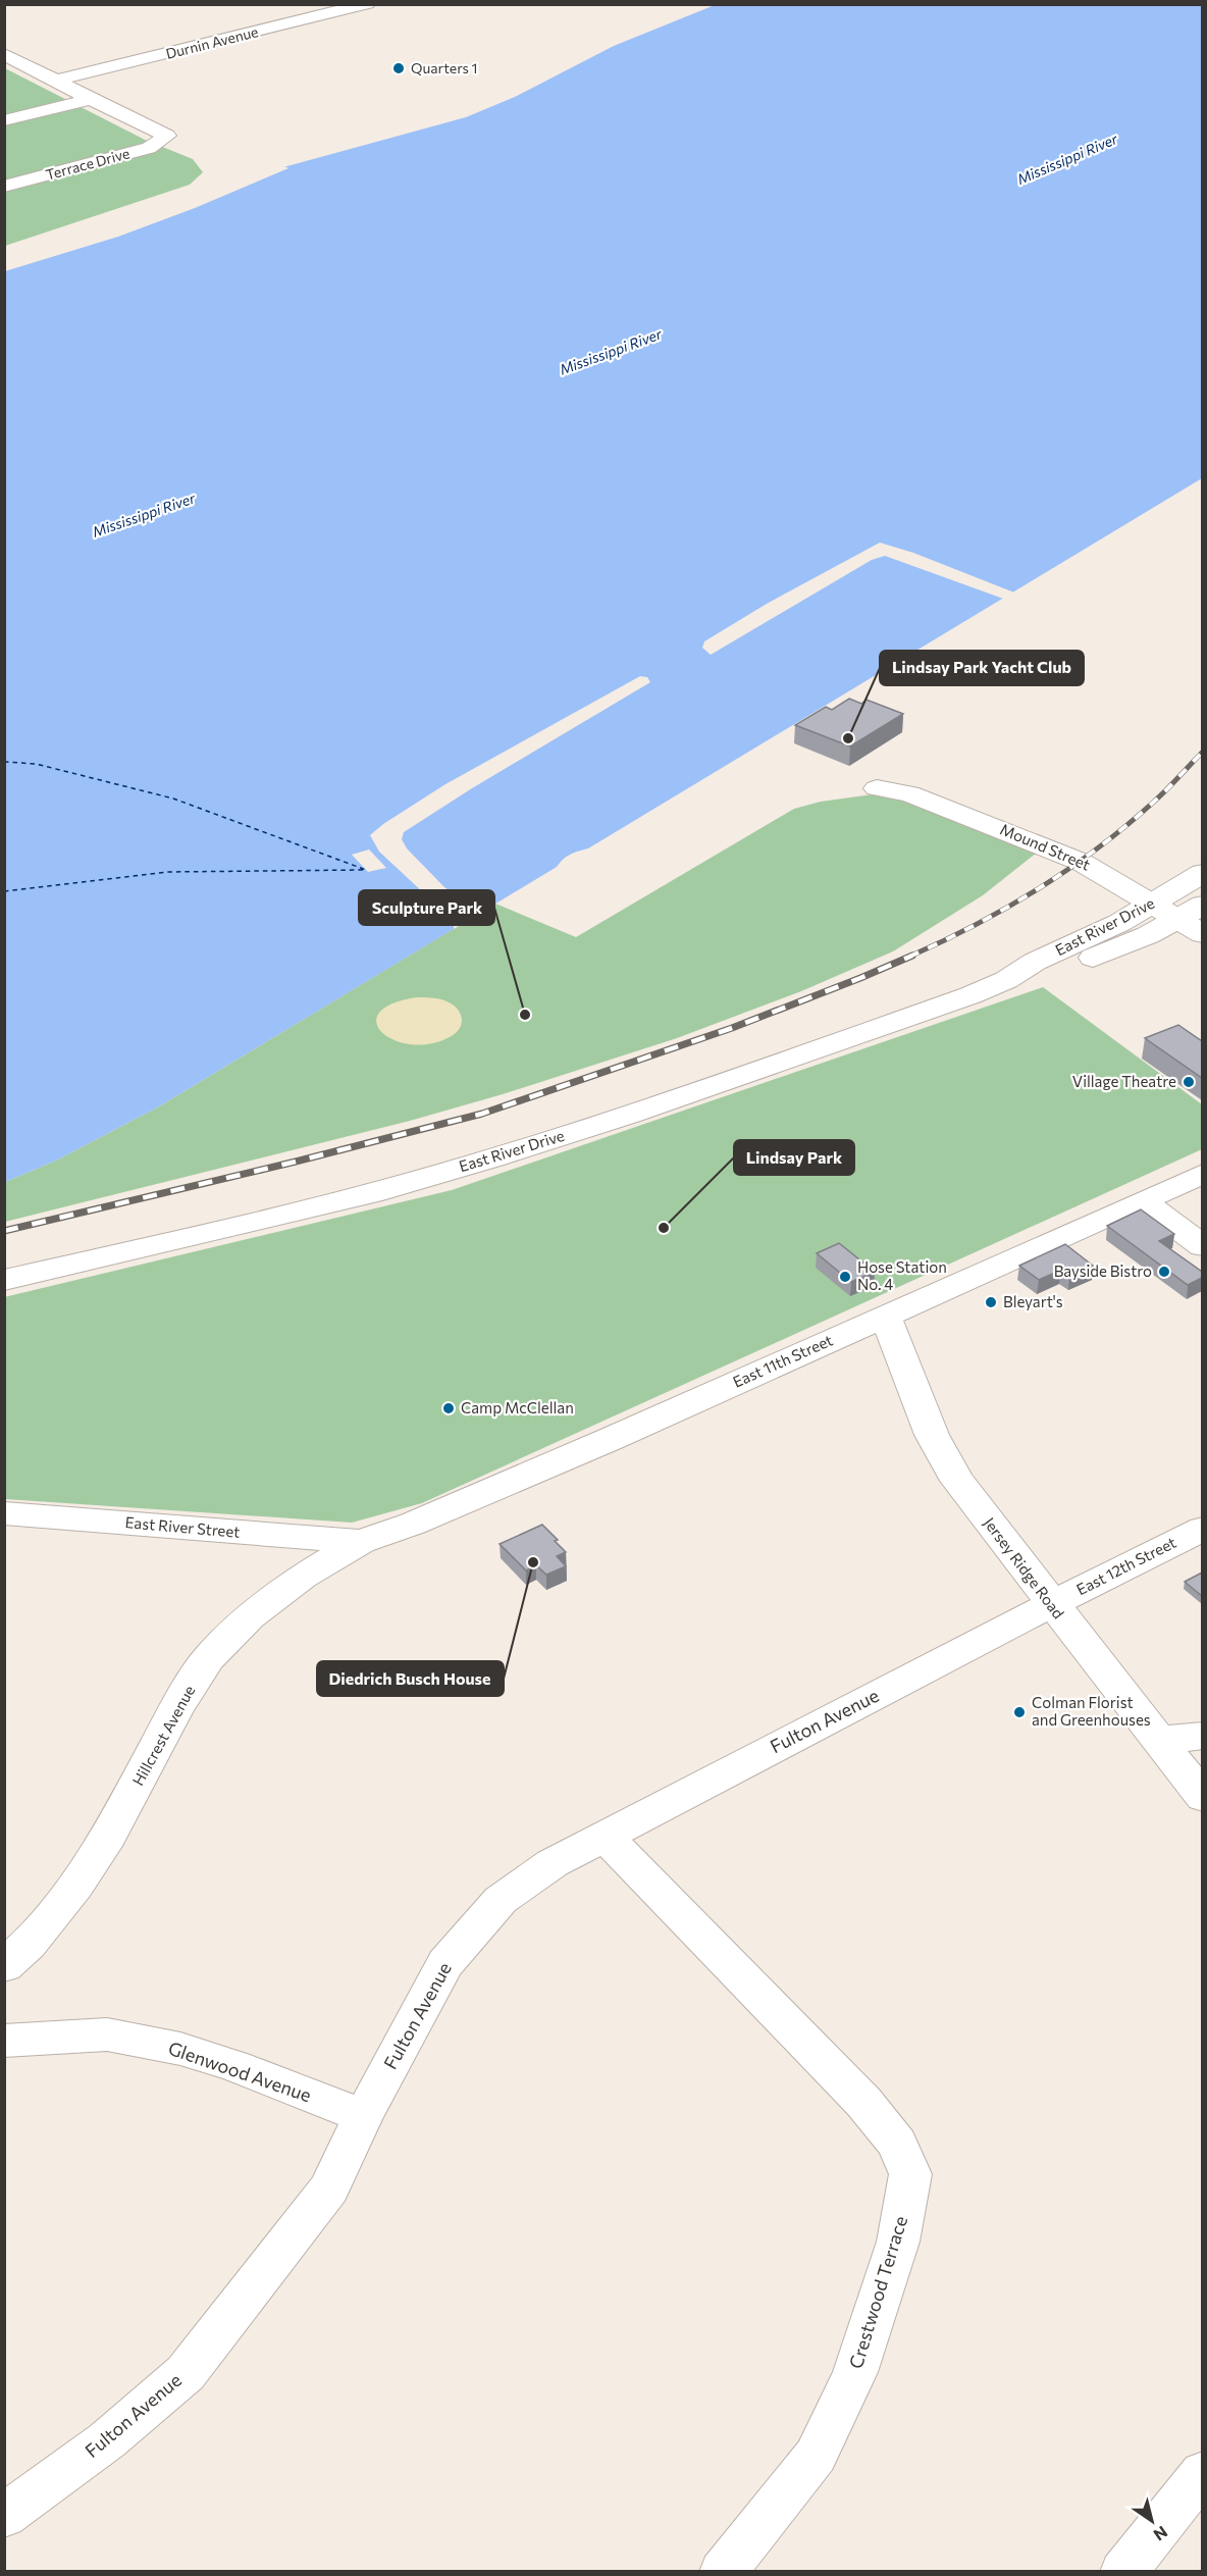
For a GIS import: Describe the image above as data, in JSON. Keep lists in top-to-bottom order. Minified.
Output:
{"streets":{"main road":["East River Drive"],"street":["Durnin Avenue","Terrace Drive","Mound Street","East 11th Street","East River Street","East 12th Street","Jersey Ridge Road","Fulton Avenue","Hillcrest Avenue","Glenwood Avenue","Crestwood Terrace"]},"crossings":[["Mound Street","East River Drive"],["East 11th Street","East River Street"],["East 11th Street","Jersey Ridge Road"],["East 11th Street","Hillcrest Avenue"],["East River Street","Hillcrest Avenue"],["East 12th Street","Jersey Ridge Road"],["East 12th Street","Fulton Avenue"],["Jersey Ridge Road","Fulton Avenue"],["Fulton Avenue","Glenwood Avenue"],["Fulton Avenue","Crestwood Terrace"]],"water":["Mississippi River"],"places":["Quarters 1","Lindsay Park Yacht Club","Sculpture Park","Village Theatre","Lindsay Park","Bayside Bistro","Hose Station No. 4","Bleyart's","Camp McClellan","Diedrich Busch House","Colman Florist and Greenhouses"],"north":"bottom right"}
